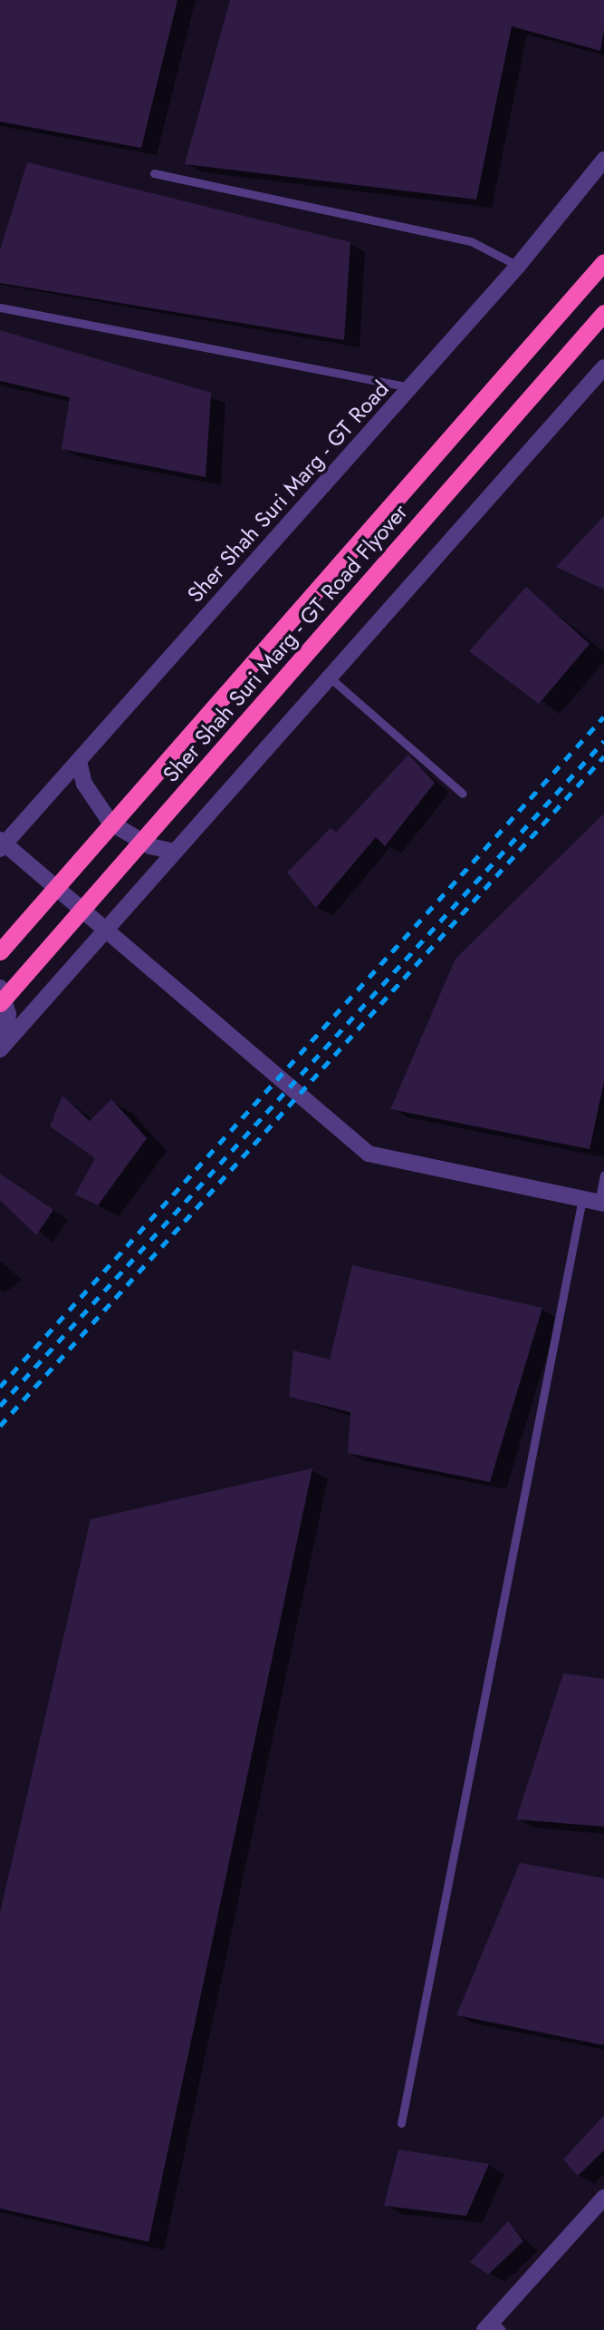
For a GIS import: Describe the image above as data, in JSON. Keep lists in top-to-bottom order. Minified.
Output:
{"streets":{"highway":["Sher Shah Suri Marg - GT Road Flyover"],"street":["Sher Shah Suri Marg - GT Road"]}}
